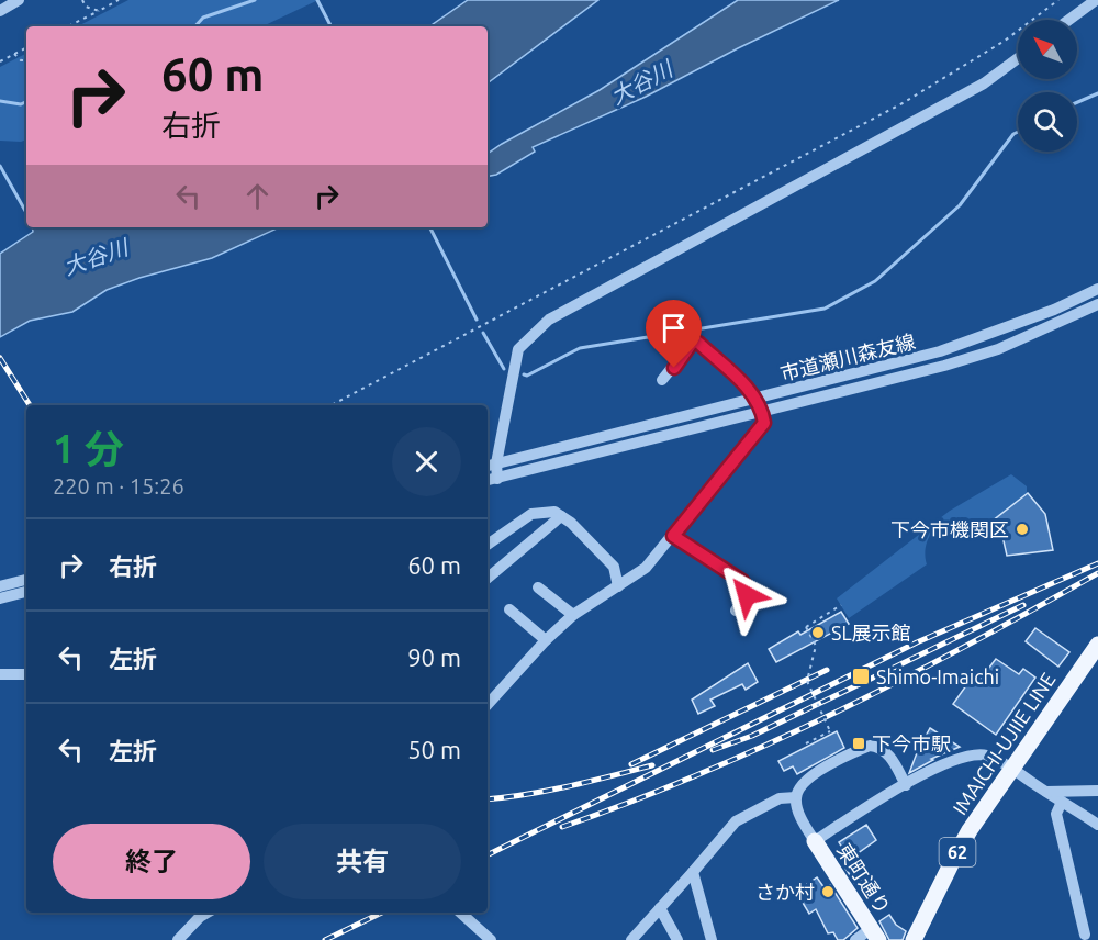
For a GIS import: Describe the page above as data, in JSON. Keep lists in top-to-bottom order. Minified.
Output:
{"streets":{"main road":["IMAICHI-UJIIE LINE","62","東町通り"],"street":["市道瀬川森友線"]},"water":["大谷川"],"places":{"other":["下今市機関区","SL展示館","さか村"],"transit":["Shimo-Imaichi","下今市駅"]},"north":"top left","page":{"turn":["60 m","右折"],"heading":["1 分","220 m · 15:26"],"list":[{"name":"右折","value":"60 m"},{"name":"左折","value":"90 m"},{"name":"左折","value":"50 m"}],"buttons":["終了","共有"]}}
